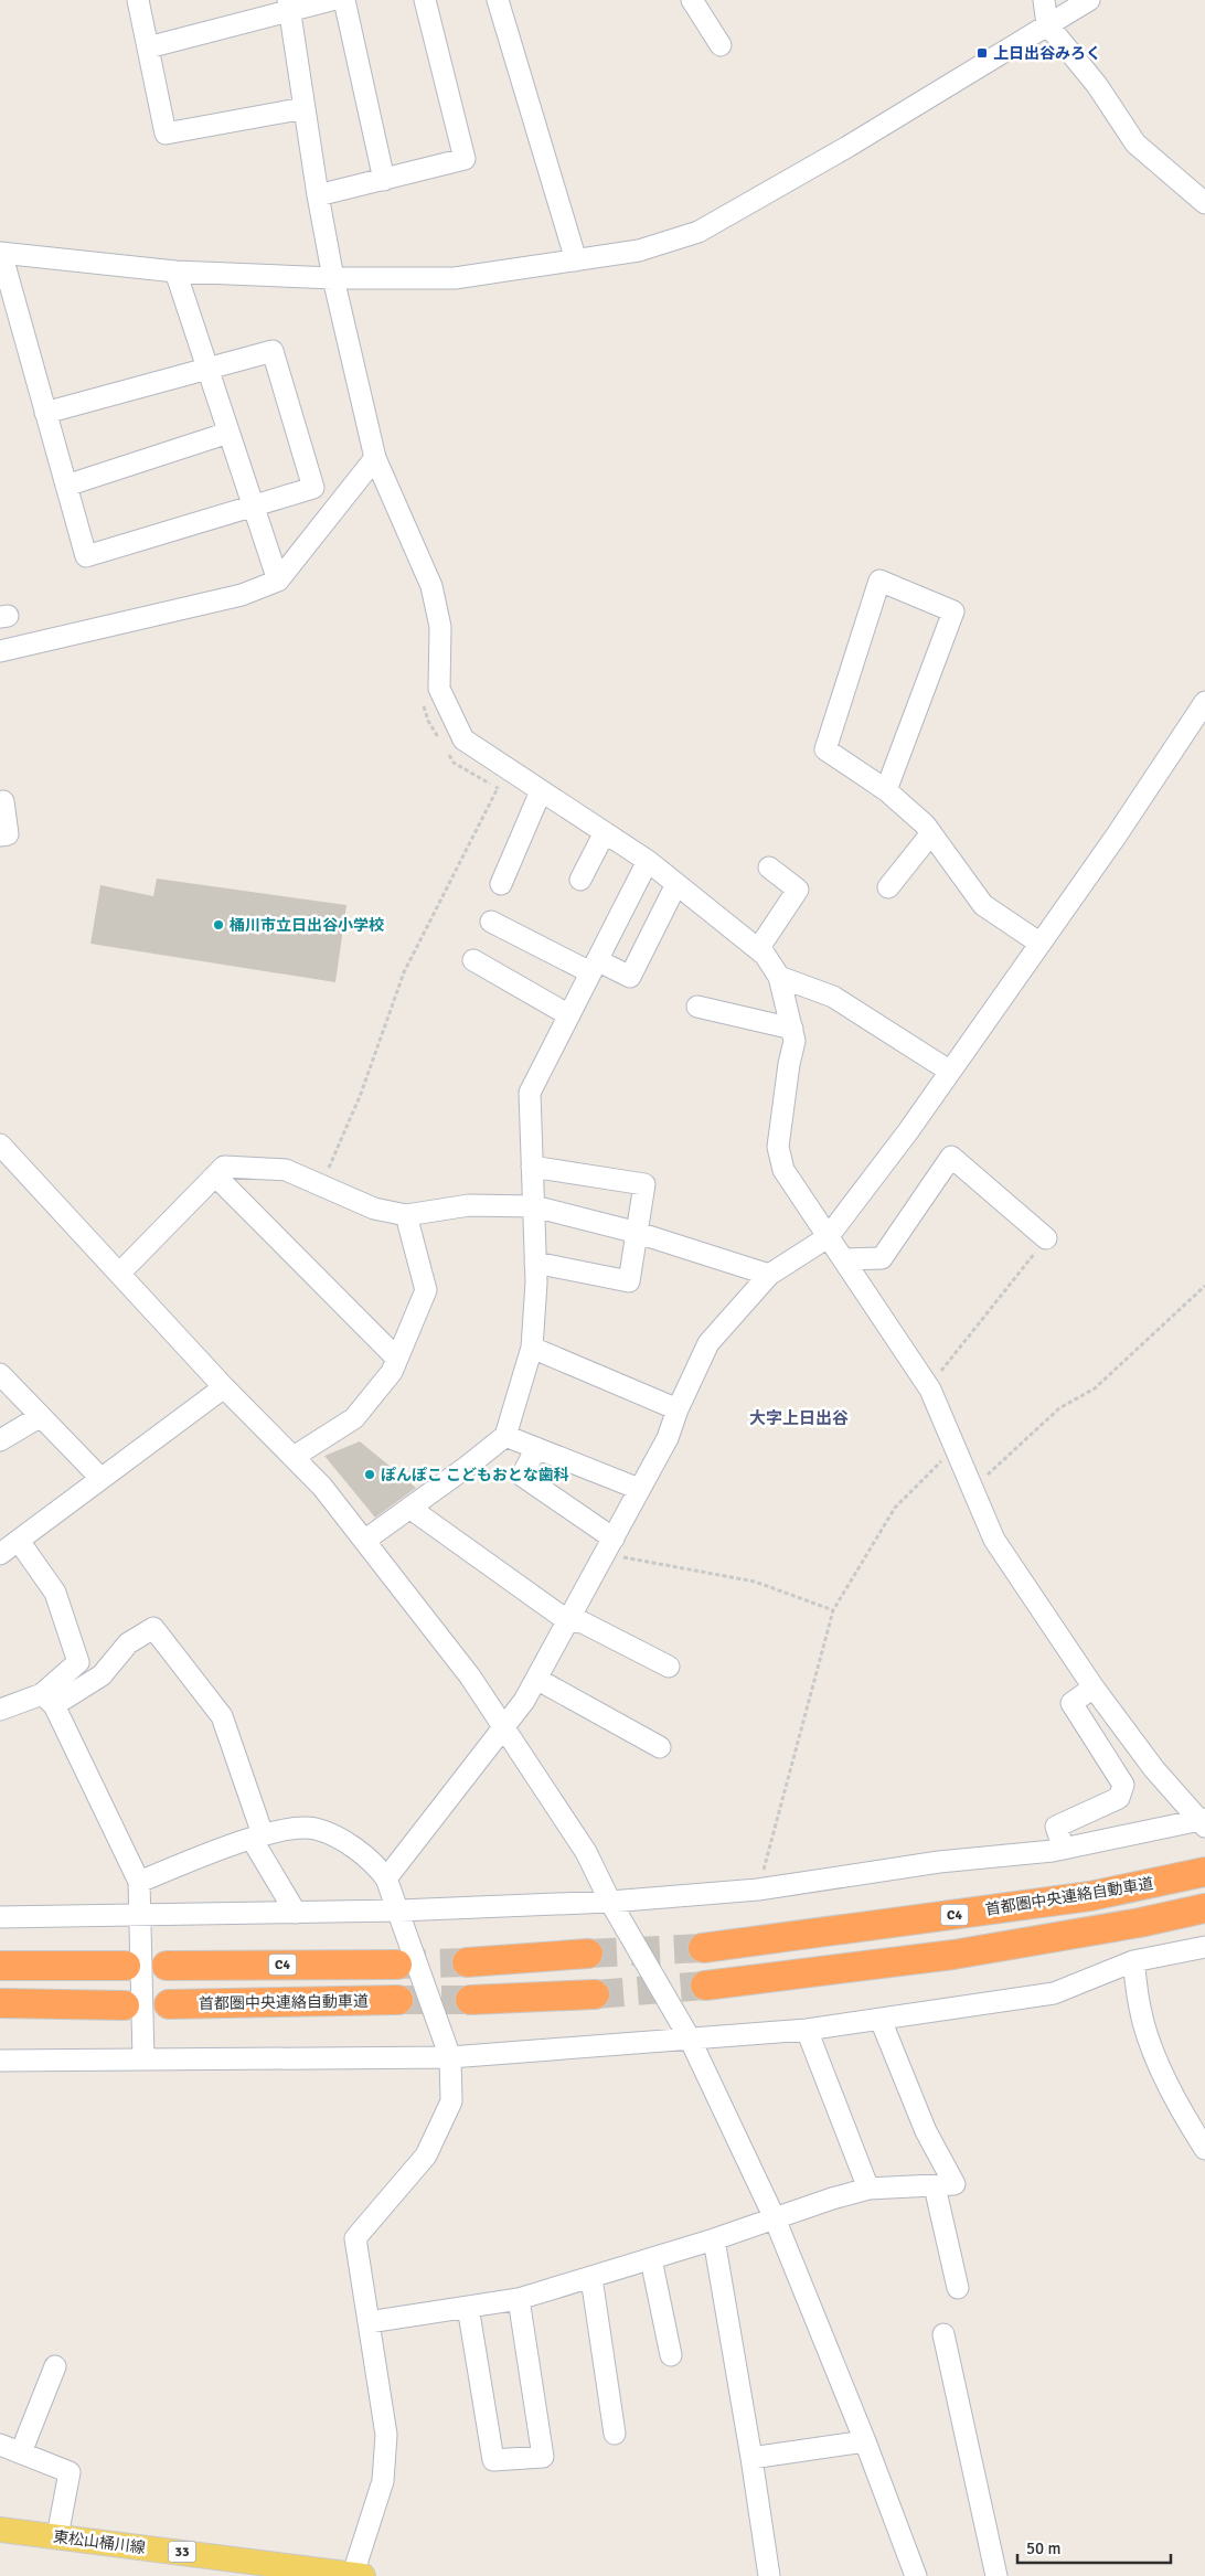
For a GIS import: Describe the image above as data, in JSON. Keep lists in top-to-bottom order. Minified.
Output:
{"streets":{"highway":["首都圏中央連絡自動車道","C4"],"main road":["東松山桶川線","33"]},"districts":["大字上日出谷"],"places":{"transit":["上日出谷みろく"],"other":["桶川市立日出谷小学校","ぽんぽこ こどもおとな歯科"]},"scale_bar":"50 m"}
